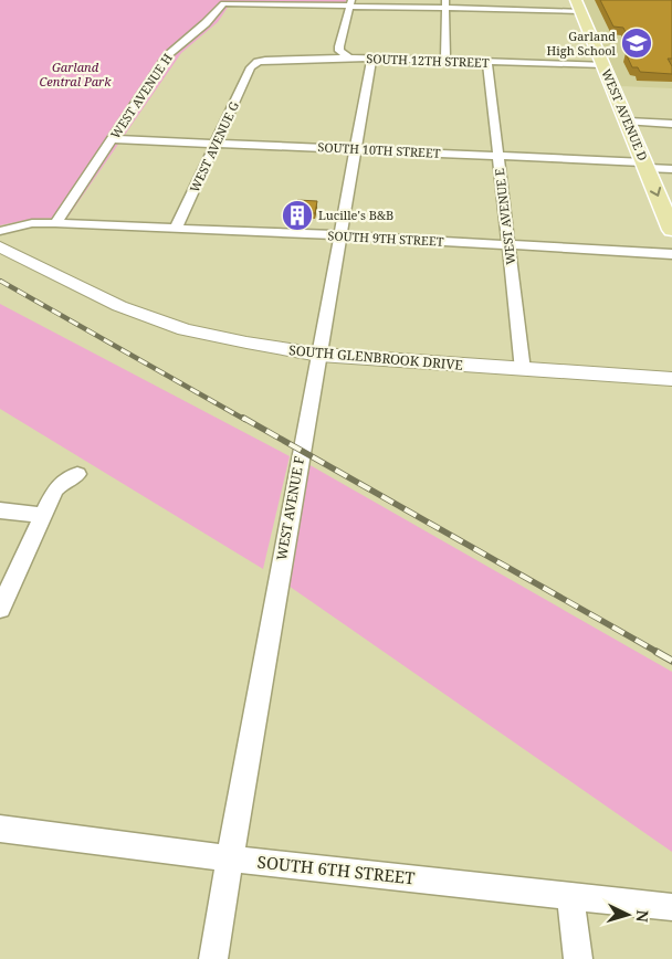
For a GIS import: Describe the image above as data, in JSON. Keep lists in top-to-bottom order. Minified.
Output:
{"streets":{"main road":["WEST AVENUE D"],"street":["SOUTH 12TH STREET","WEST AVENUE H","WEST AVENUE G","SOUTH 10TH STREET","WEST AVENUE E","SOUTH 9TH STREET","SOUTH GLENBROOK DRIVE","WEST AVENUE F","SOUTH 6TH STREET"]},"crossings":[["SOUTH 12TH STREET","WEST AVENUE D"],["SOUTH 12TH STREET","WEST AVENUE G"],["SOUTH 12TH STREET","WEST AVENUE E"],["SOUTH 12TH STREET","WEST AVENUE F"],["WEST AVENUE H","SOUTH 10TH STREET"],["WEST AVENUE H","SOUTH 9TH STREET"],["WEST AVENUE D","SOUTH 10TH STREET"],["WEST AVENUE G","SOUTH 10TH STREET"],["WEST AVENUE G","SOUTH 9TH STREET"],["SOUTH 10TH STREET","WEST AVENUE E"],["SOUTH 10TH STREET","WEST AVENUE F"],["WEST AVENUE E","SOUTH 9TH STREET"],["WEST AVENUE E","SOUTH GLENBROOK DRIVE"],["SOUTH 9TH STREET","WEST AVENUE F"],["SOUTH GLENBROOK DRIVE","WEST AVENUE F"],["WEST AVENUE F","SOUTH 6TH STREET"]],"parks":["Garland Central Park"],"places":{"school or university":["Garland High School"],"building":["Lucille's B&B"]},"north":"right"}
